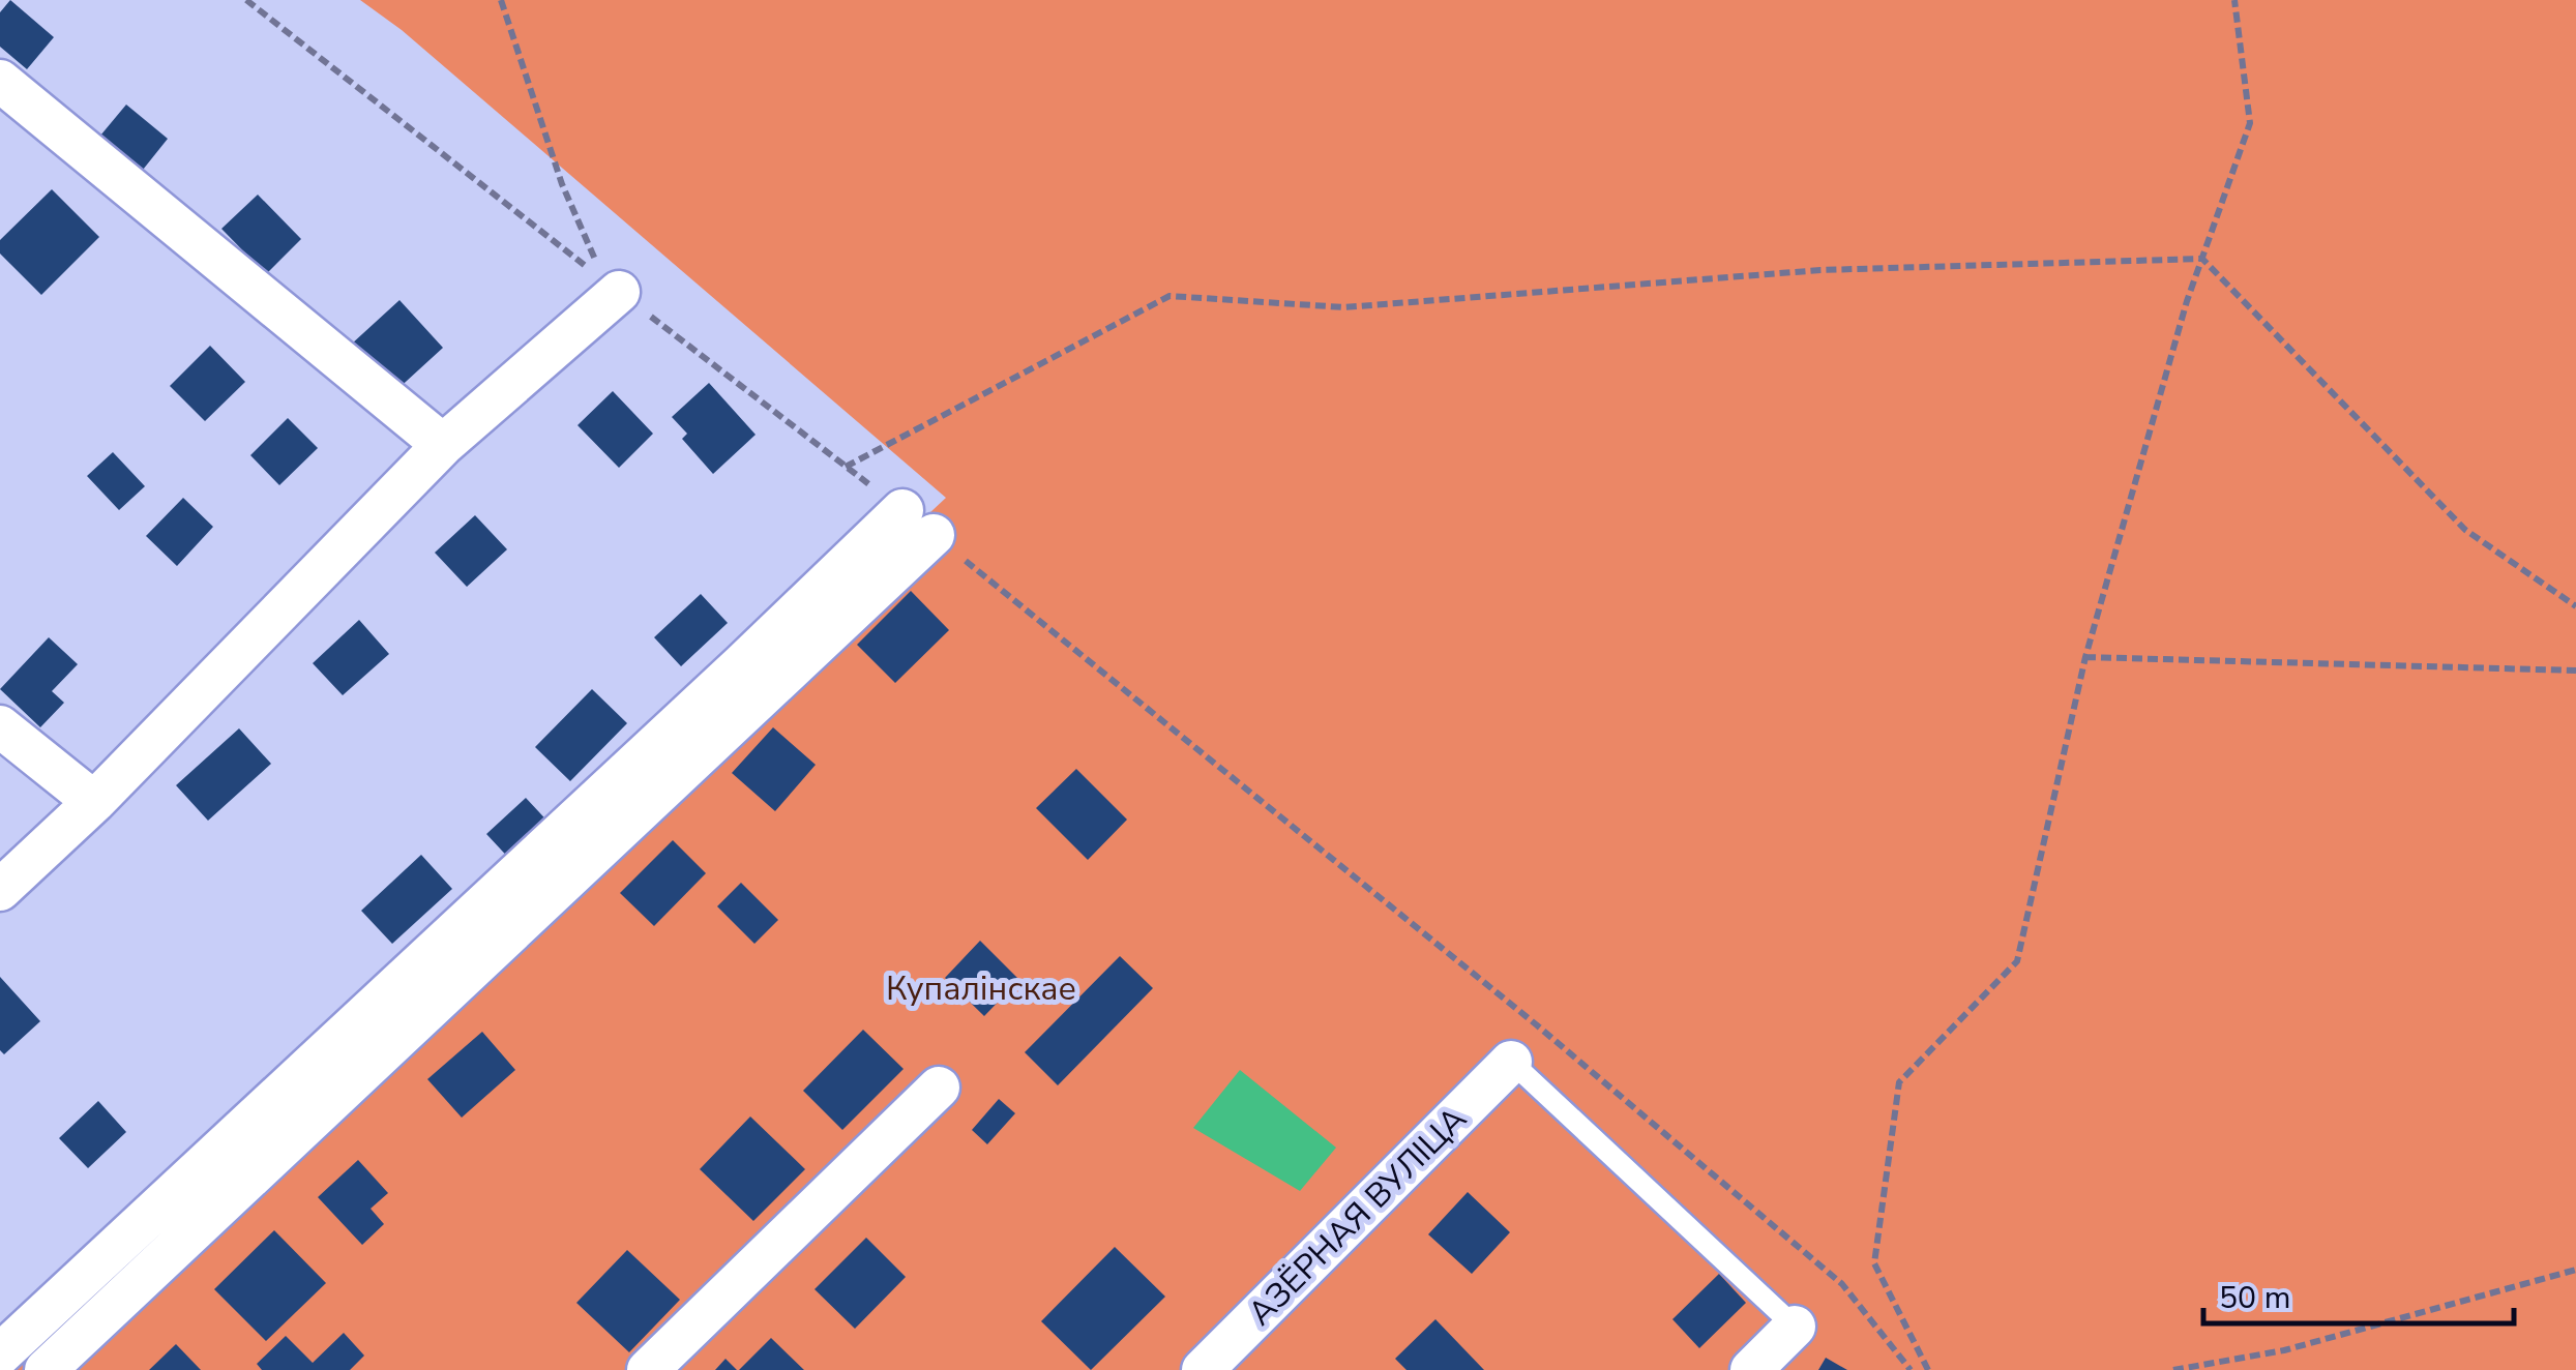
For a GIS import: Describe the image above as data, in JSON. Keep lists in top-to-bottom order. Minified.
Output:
{"streets":{"street":["АЗЁРНАЯ ВУЛІЦА"]},"parks":["Купалінскае"],"scale_bar":"50 m"}
